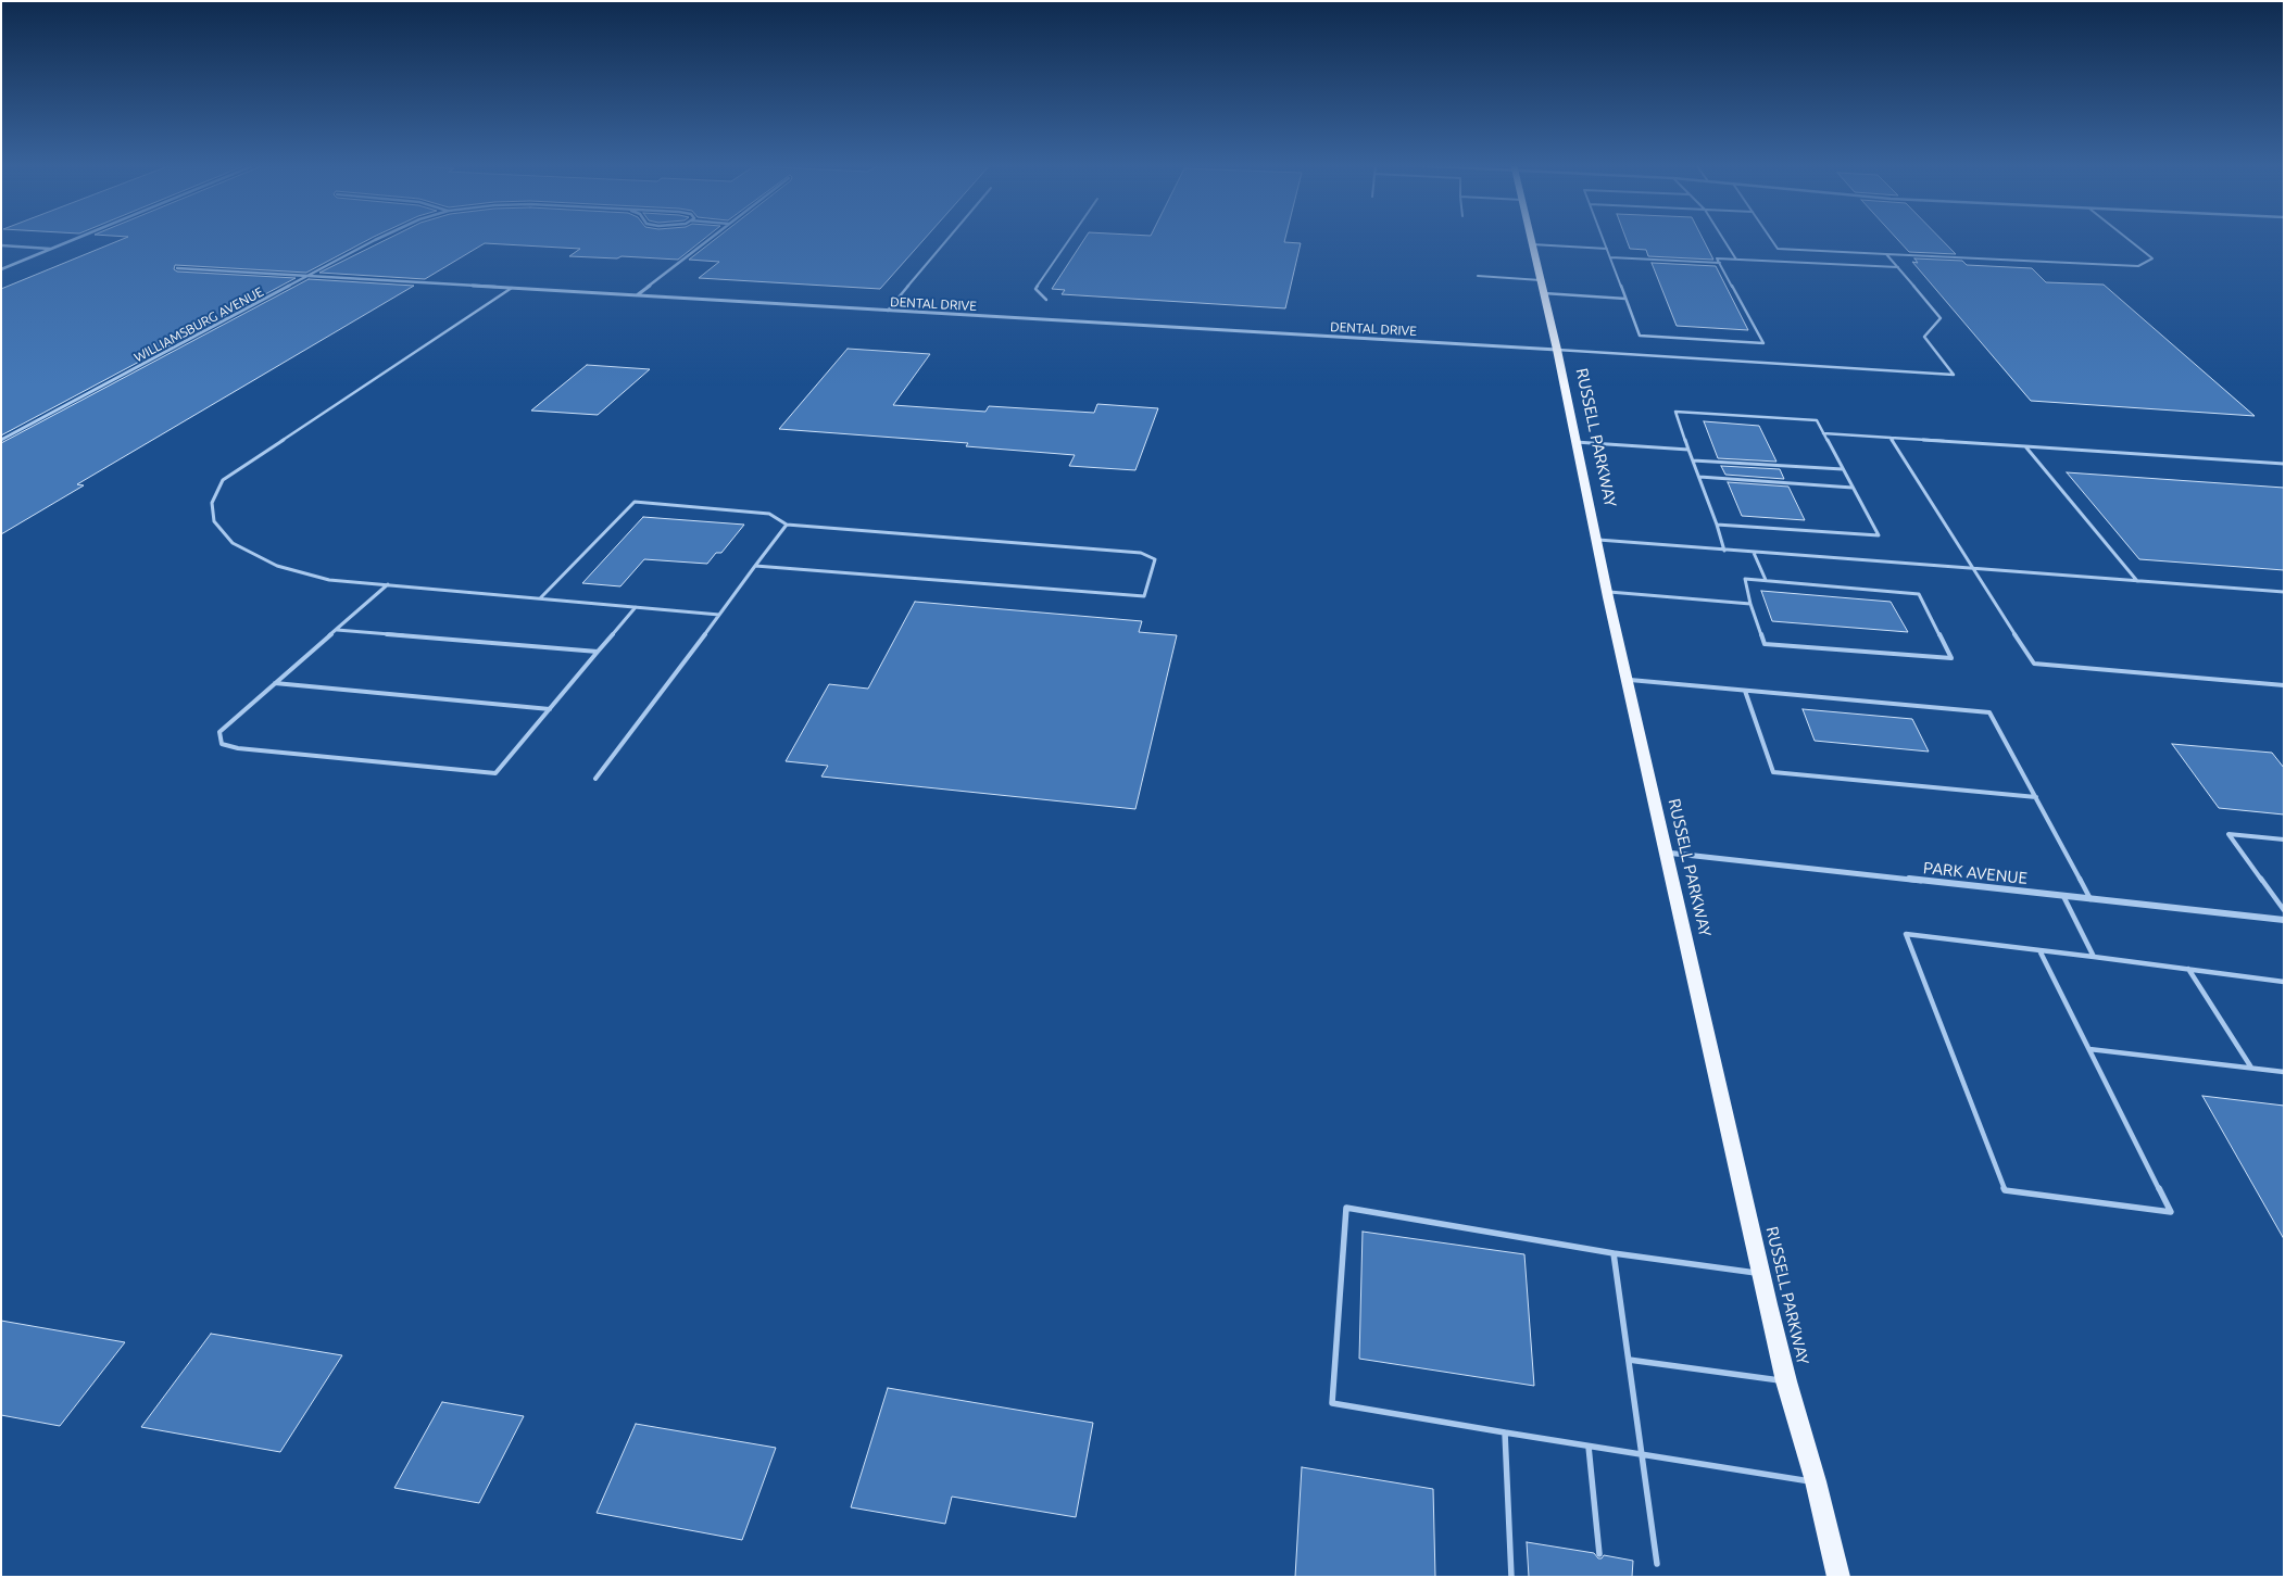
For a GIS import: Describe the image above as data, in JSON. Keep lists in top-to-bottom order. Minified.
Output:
{"streets":{"main road":["RUSSELL PARKWAY"],"street":["DENTAL DRIVE","WILLIAMSBURG AVENUE","PARK AVENUE"]},"crossings":[["DENTAL DRIVE","WILLIAMSBURG AVENUE"],["DENTAL DRIVE","RUSSELL PARKWAY"],["RUSSELL PARKWAY","PARK AVENUE"]]}
